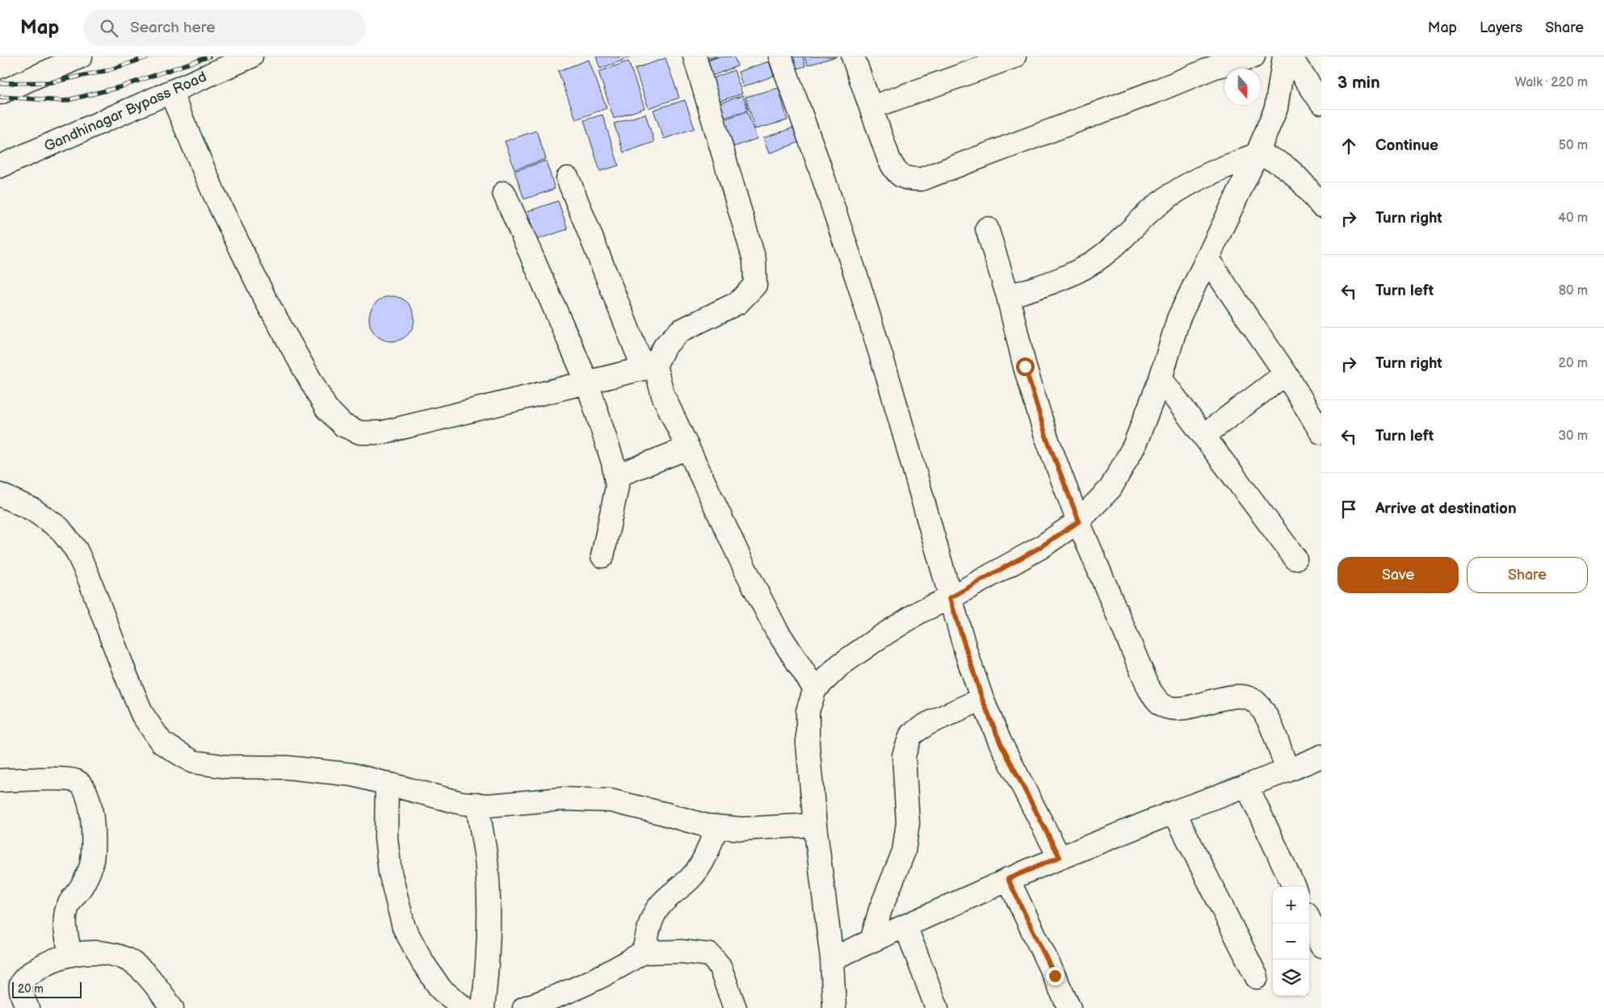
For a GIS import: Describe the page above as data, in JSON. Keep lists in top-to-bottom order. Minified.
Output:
{"streets":{"street":["Gandhinagar Bypass Road"]},"scale_bar":"20 m","north":"bottom","page":{"header":"Map","search":"Search here","nav":["Map","Layers","Share"],"heading":["3 min","Walk · 220 m"],"list":[["Continue","50 m"],["Turn right","40 m"],["Turn left","80 m"],["Turn right","20 m"],["Turn left","30 m"],"Arrive at destination"],"buttons":["Save","Share"],"map_buttons":["+","−"],"scale":"20 m"}}
